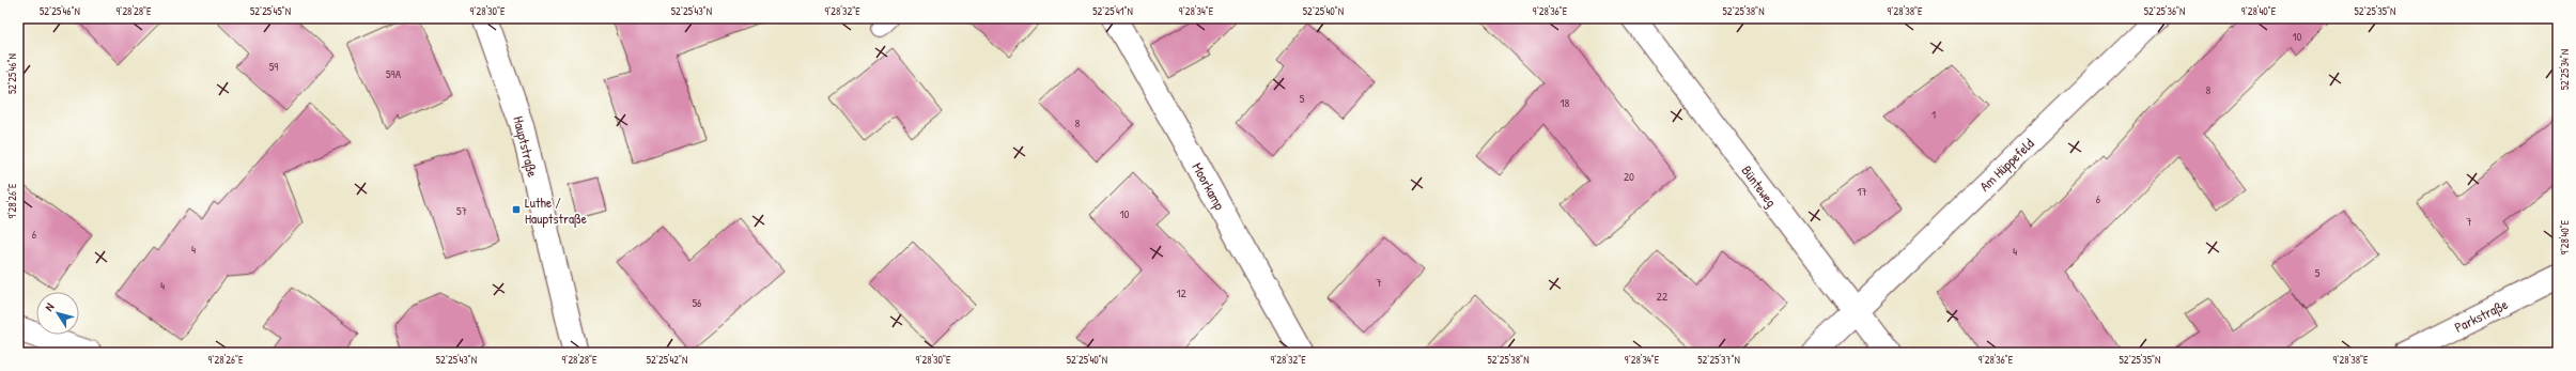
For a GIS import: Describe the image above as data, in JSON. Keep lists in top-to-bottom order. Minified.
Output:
{"streets":{"street":["Hauptstraße","Am Hüppefeld","Moorkamp","Bünteweg","Parkstraße"]},"crossings":[["Am Hüppefeld","Bünteweg"]],"places":{"transit":["Luthe / Hauptstraße"]},"house_numbers":["10","59","59A","8","5","18","1","8","20","17","6","57","10","7","6","4","4","5","7","4","12","22","56"],"north":"top left","coordinates":["52°25'46\"N","9°28'28\"E","52°25'45\"N","9°28'30\"E","52°25'43\"N","9°28'32\"E","52°25'41\"N","9°28'34\"E","52°25'40\"N","9°28'36\"E","52°25'38\"N","9°28'38\"E","52°25'36\"N","9°28'40\"E","52°25'35\"N","52°25'34\"N","9°28'26\"E","52°25'42\"N","52°25'37\"N"]}
